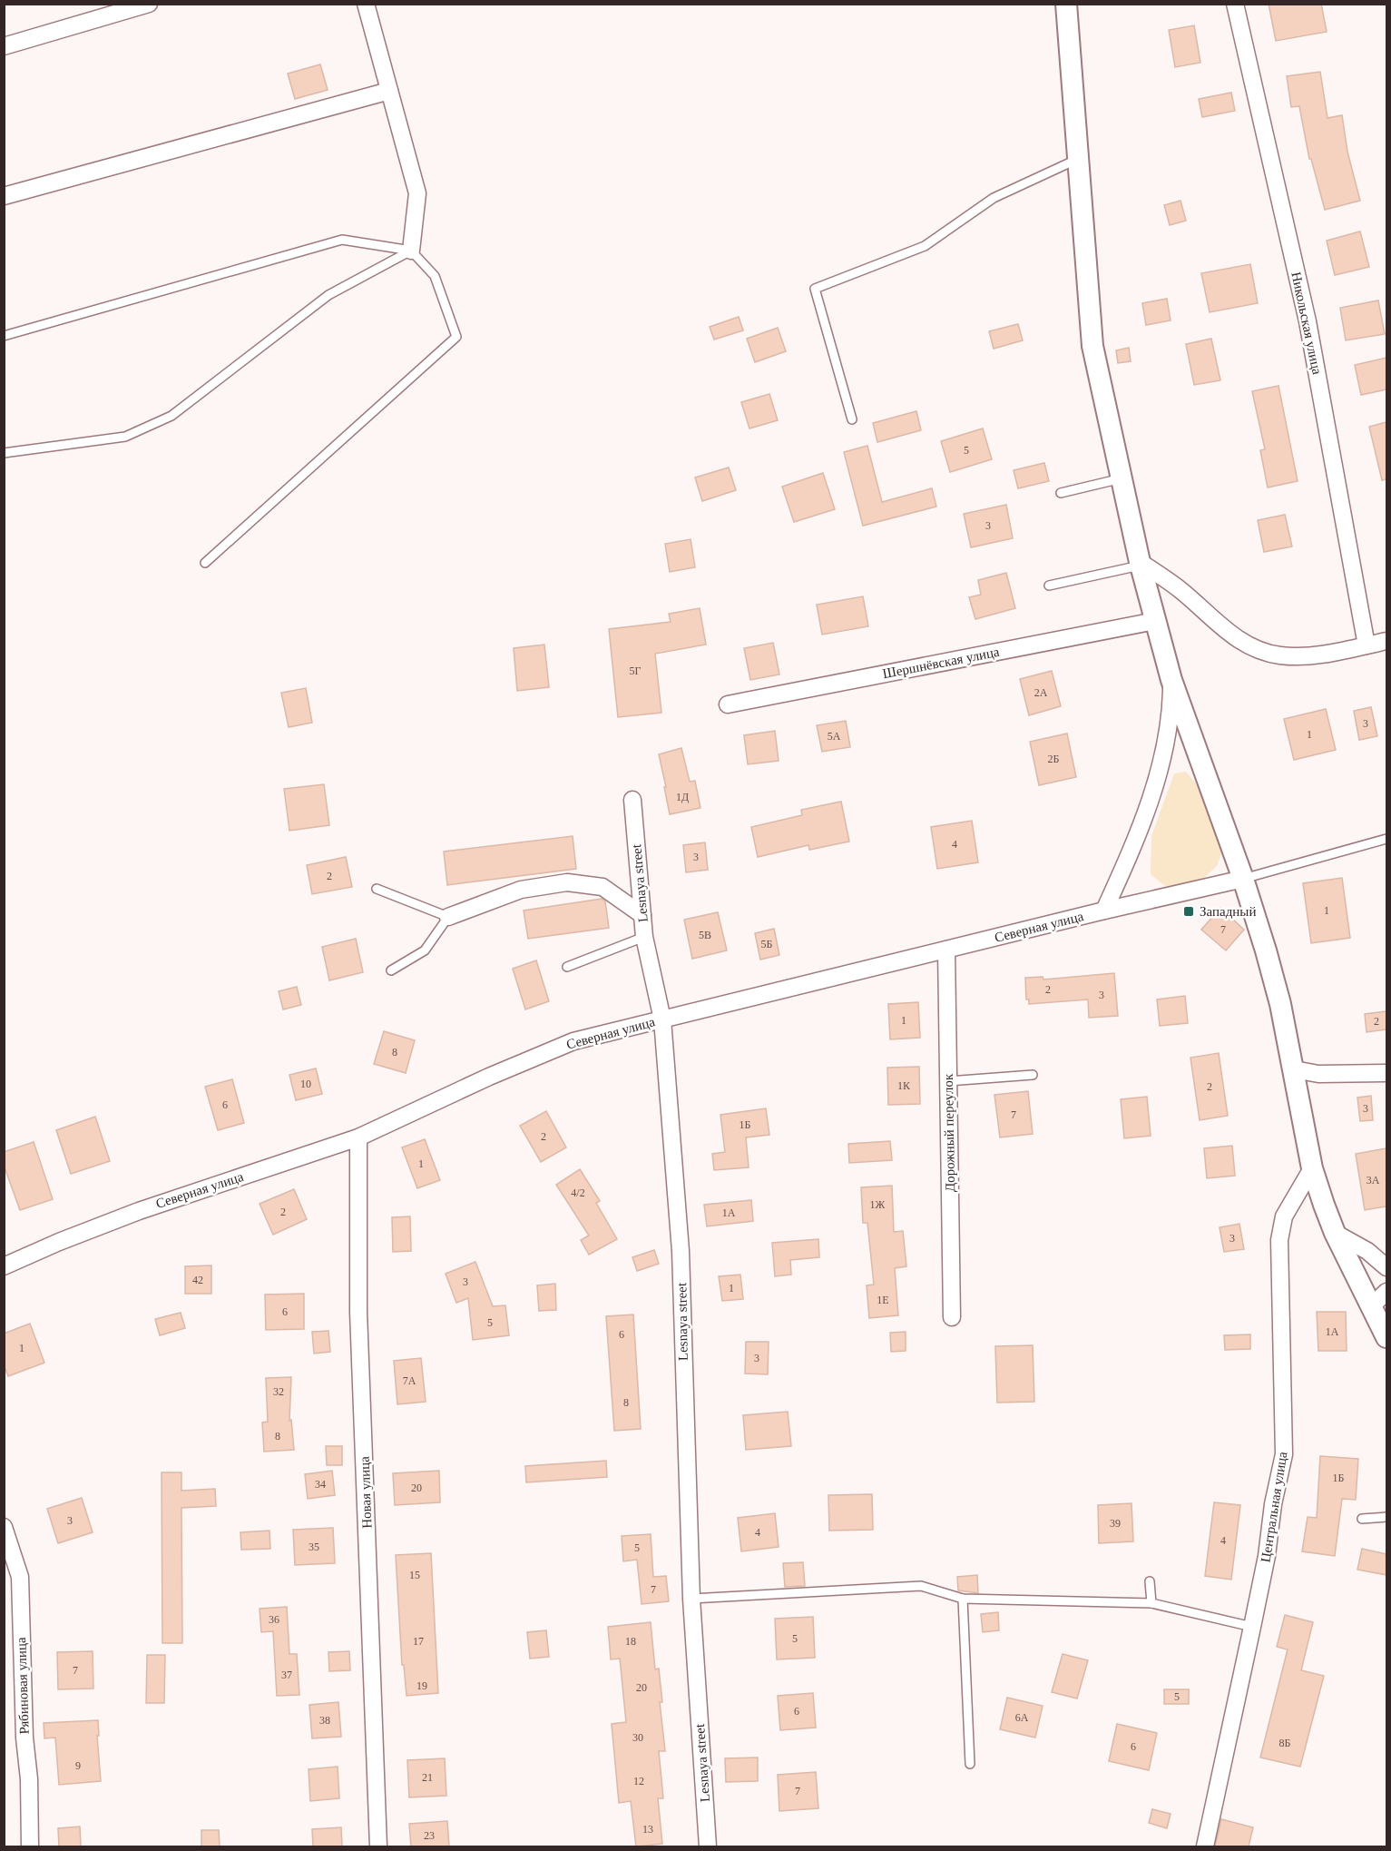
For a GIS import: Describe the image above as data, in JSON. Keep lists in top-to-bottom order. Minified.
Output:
{"streets":{"street":["Никольская улица","Шершнёвская улица","Lesnaya street","Северная улица","Дорожный переулок","Новая улица","Центральная улица","Рябиновая улица"]},"crossings":[["Lesnaya street","Северная улица"],["Северная улица","Дорожный переулок"],["Северная улица","Новая улица"]],"places":{"transit":["Западный"]},"house_numbers":["5","3","5Г","2А","3","1","5А","2Б","1Д","4","3","2","1","7","5В","5Б","2","3","1","2","8","10","1К","2","6","3","7","1Б","2","1","3А","4/2","1Ж","2","1А","3","42","3","1","1Е","6","5","1А","6","1","3","7А","32","8","8","1Б","34","20","3","39","4","4","35","5","15","7","36","5","17","18","7","37","19","20","5","6","6А","38","30","8Б","6","9","21","12","7","13","23"]}
